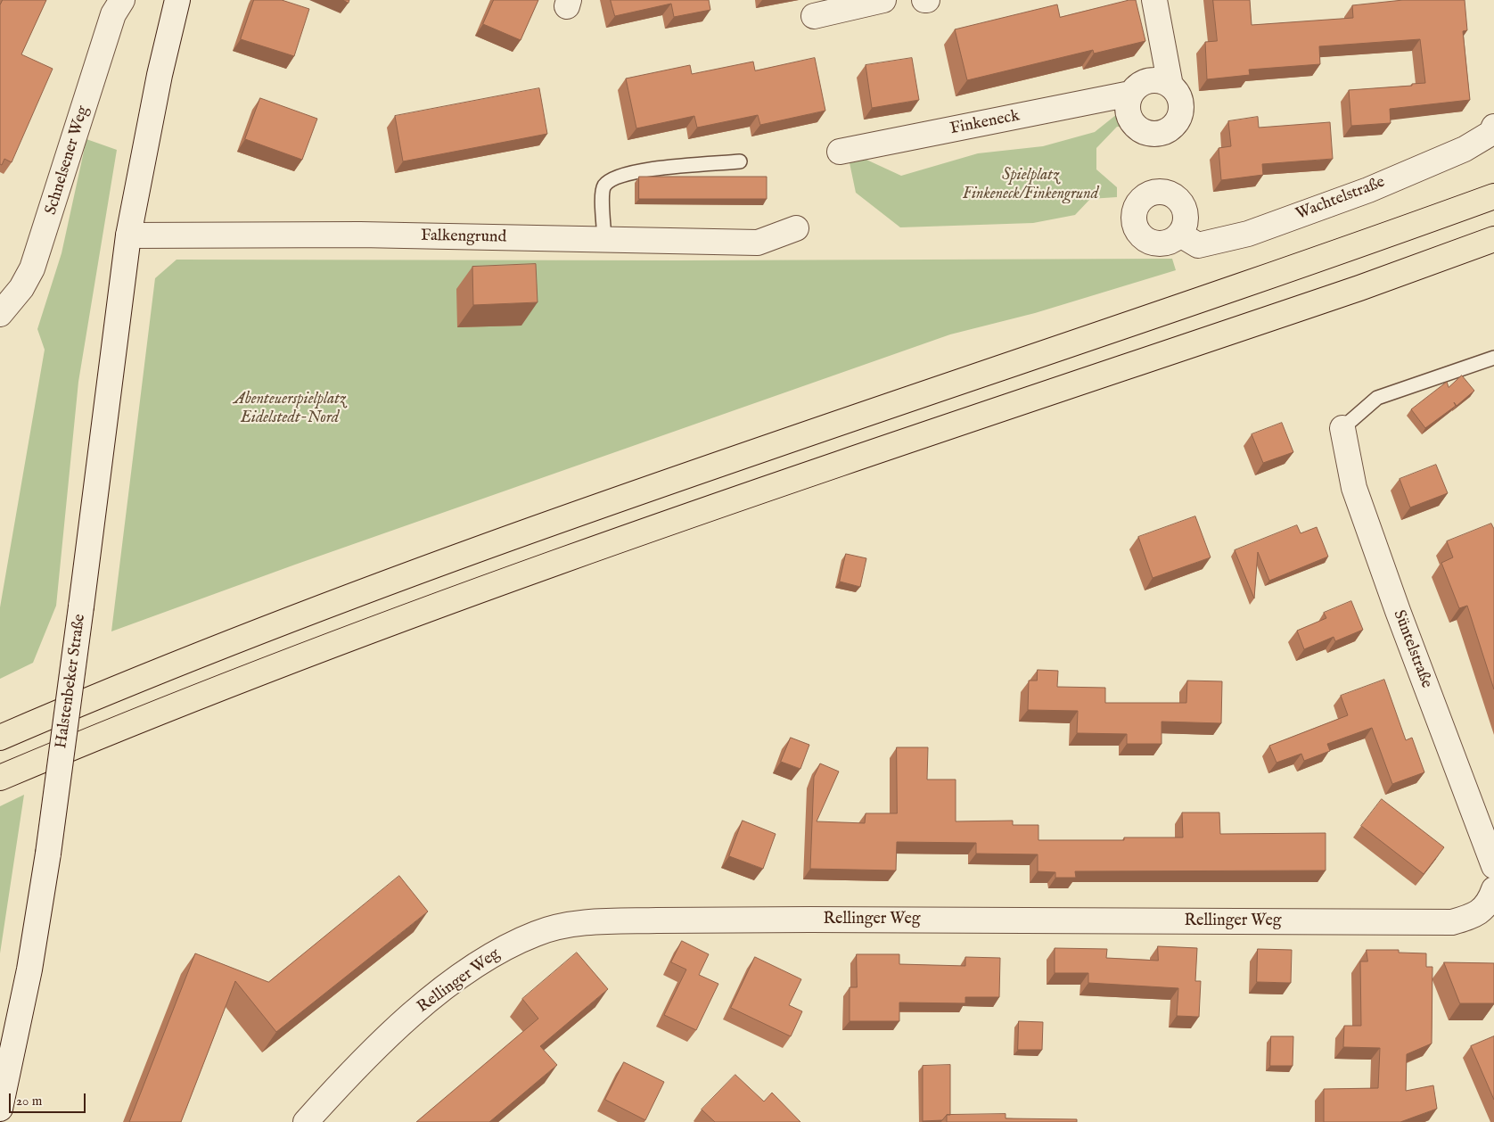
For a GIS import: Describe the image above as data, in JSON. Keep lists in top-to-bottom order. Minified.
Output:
{"streets":{"street":["Finkeneck","Schnelsener Weg","Wachtelstraße","Falkengrund","Süntelstraße","Halstenbeker Straße","Rellinger Weg"]},"crossings":[["Falkengrund","Halstenbeker Straße"]],"parks":["Spielplatz Finkeneck/Finkengrund","Abenteuerspielplatz Eidelstedt-Nord"],"scale_bar":"20 m"}
